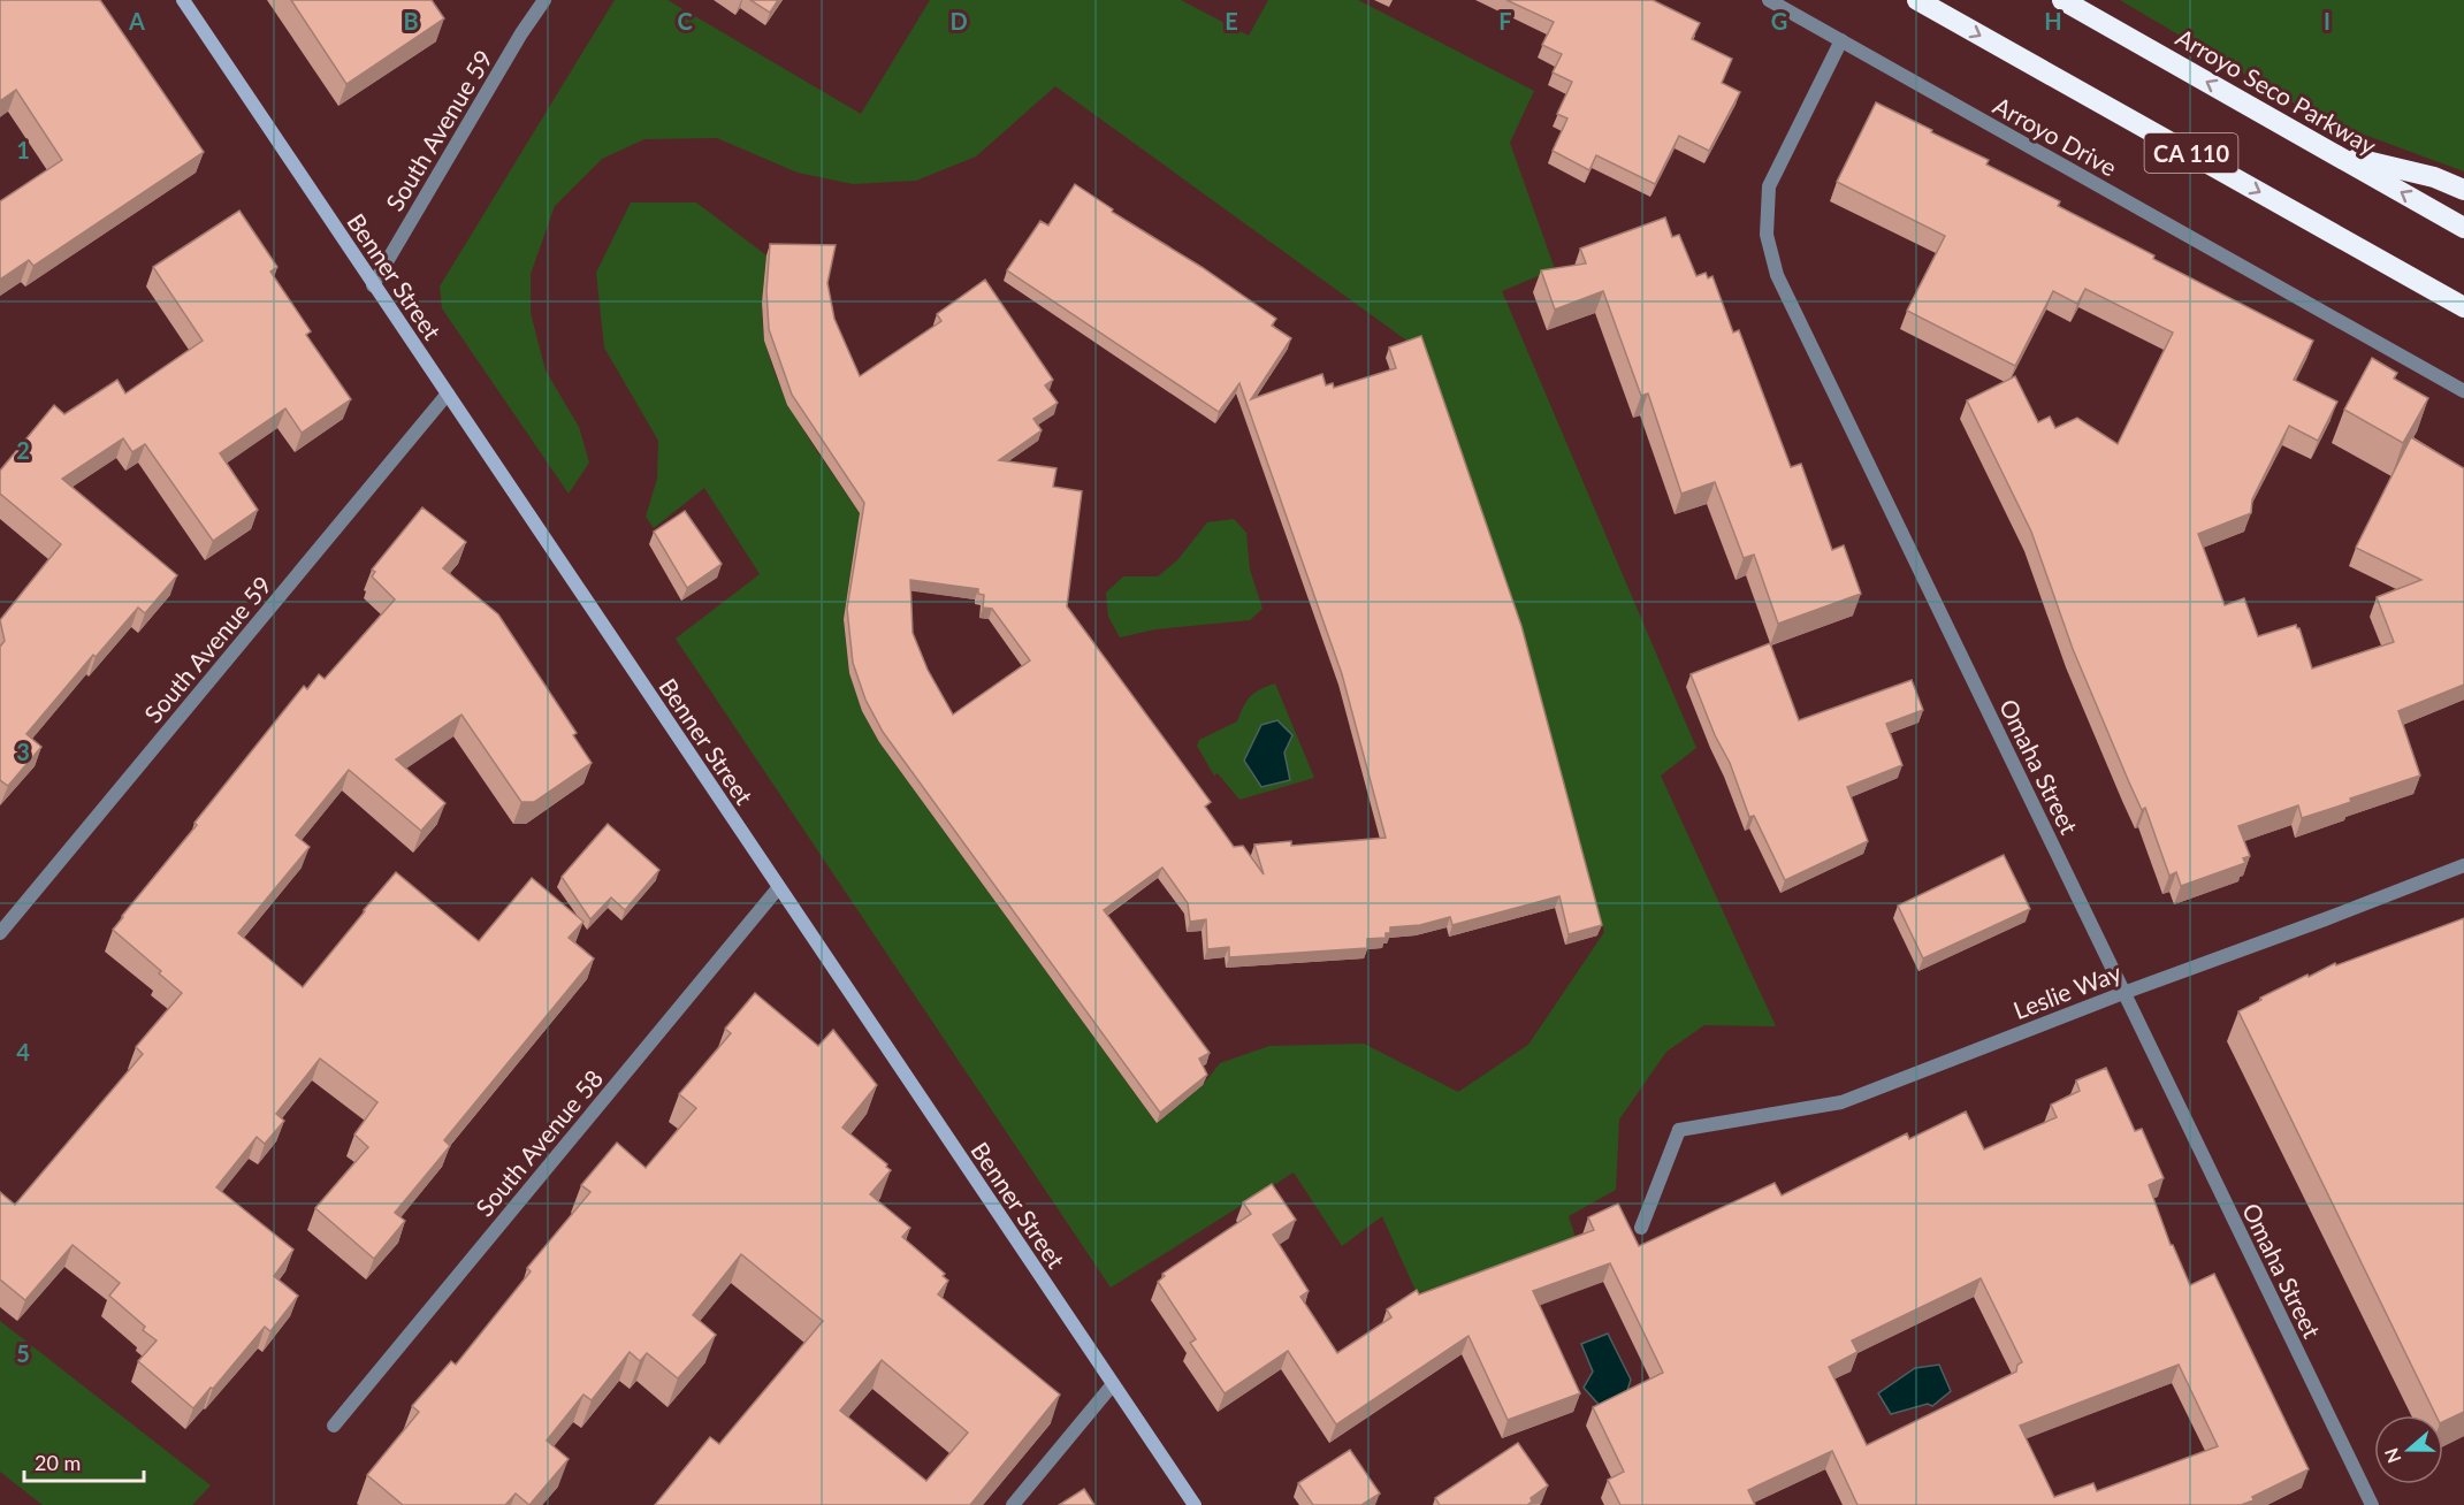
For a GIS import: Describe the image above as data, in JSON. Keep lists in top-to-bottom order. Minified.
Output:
{"streets":{"highway":["Arroyo Seco Parkway","CA 110"],"street":["South Avenue 59","Arroyo Drive","Benner Street","Omaha Street","Leslie Way","South Avenue 58"]},"crossings":[["South Avenue 59","Benner Street"],["Arroyo Drive","Omaha Street"],["Benner Street","South Avenue 58"],["Omaha Street","Leslie Way"]],"scale_bar":"20 m","north":"left","grid":{"columns":["A","B","C","D","E","F","G","H","I"],"rows":["1","2","3","4","5"]}}
